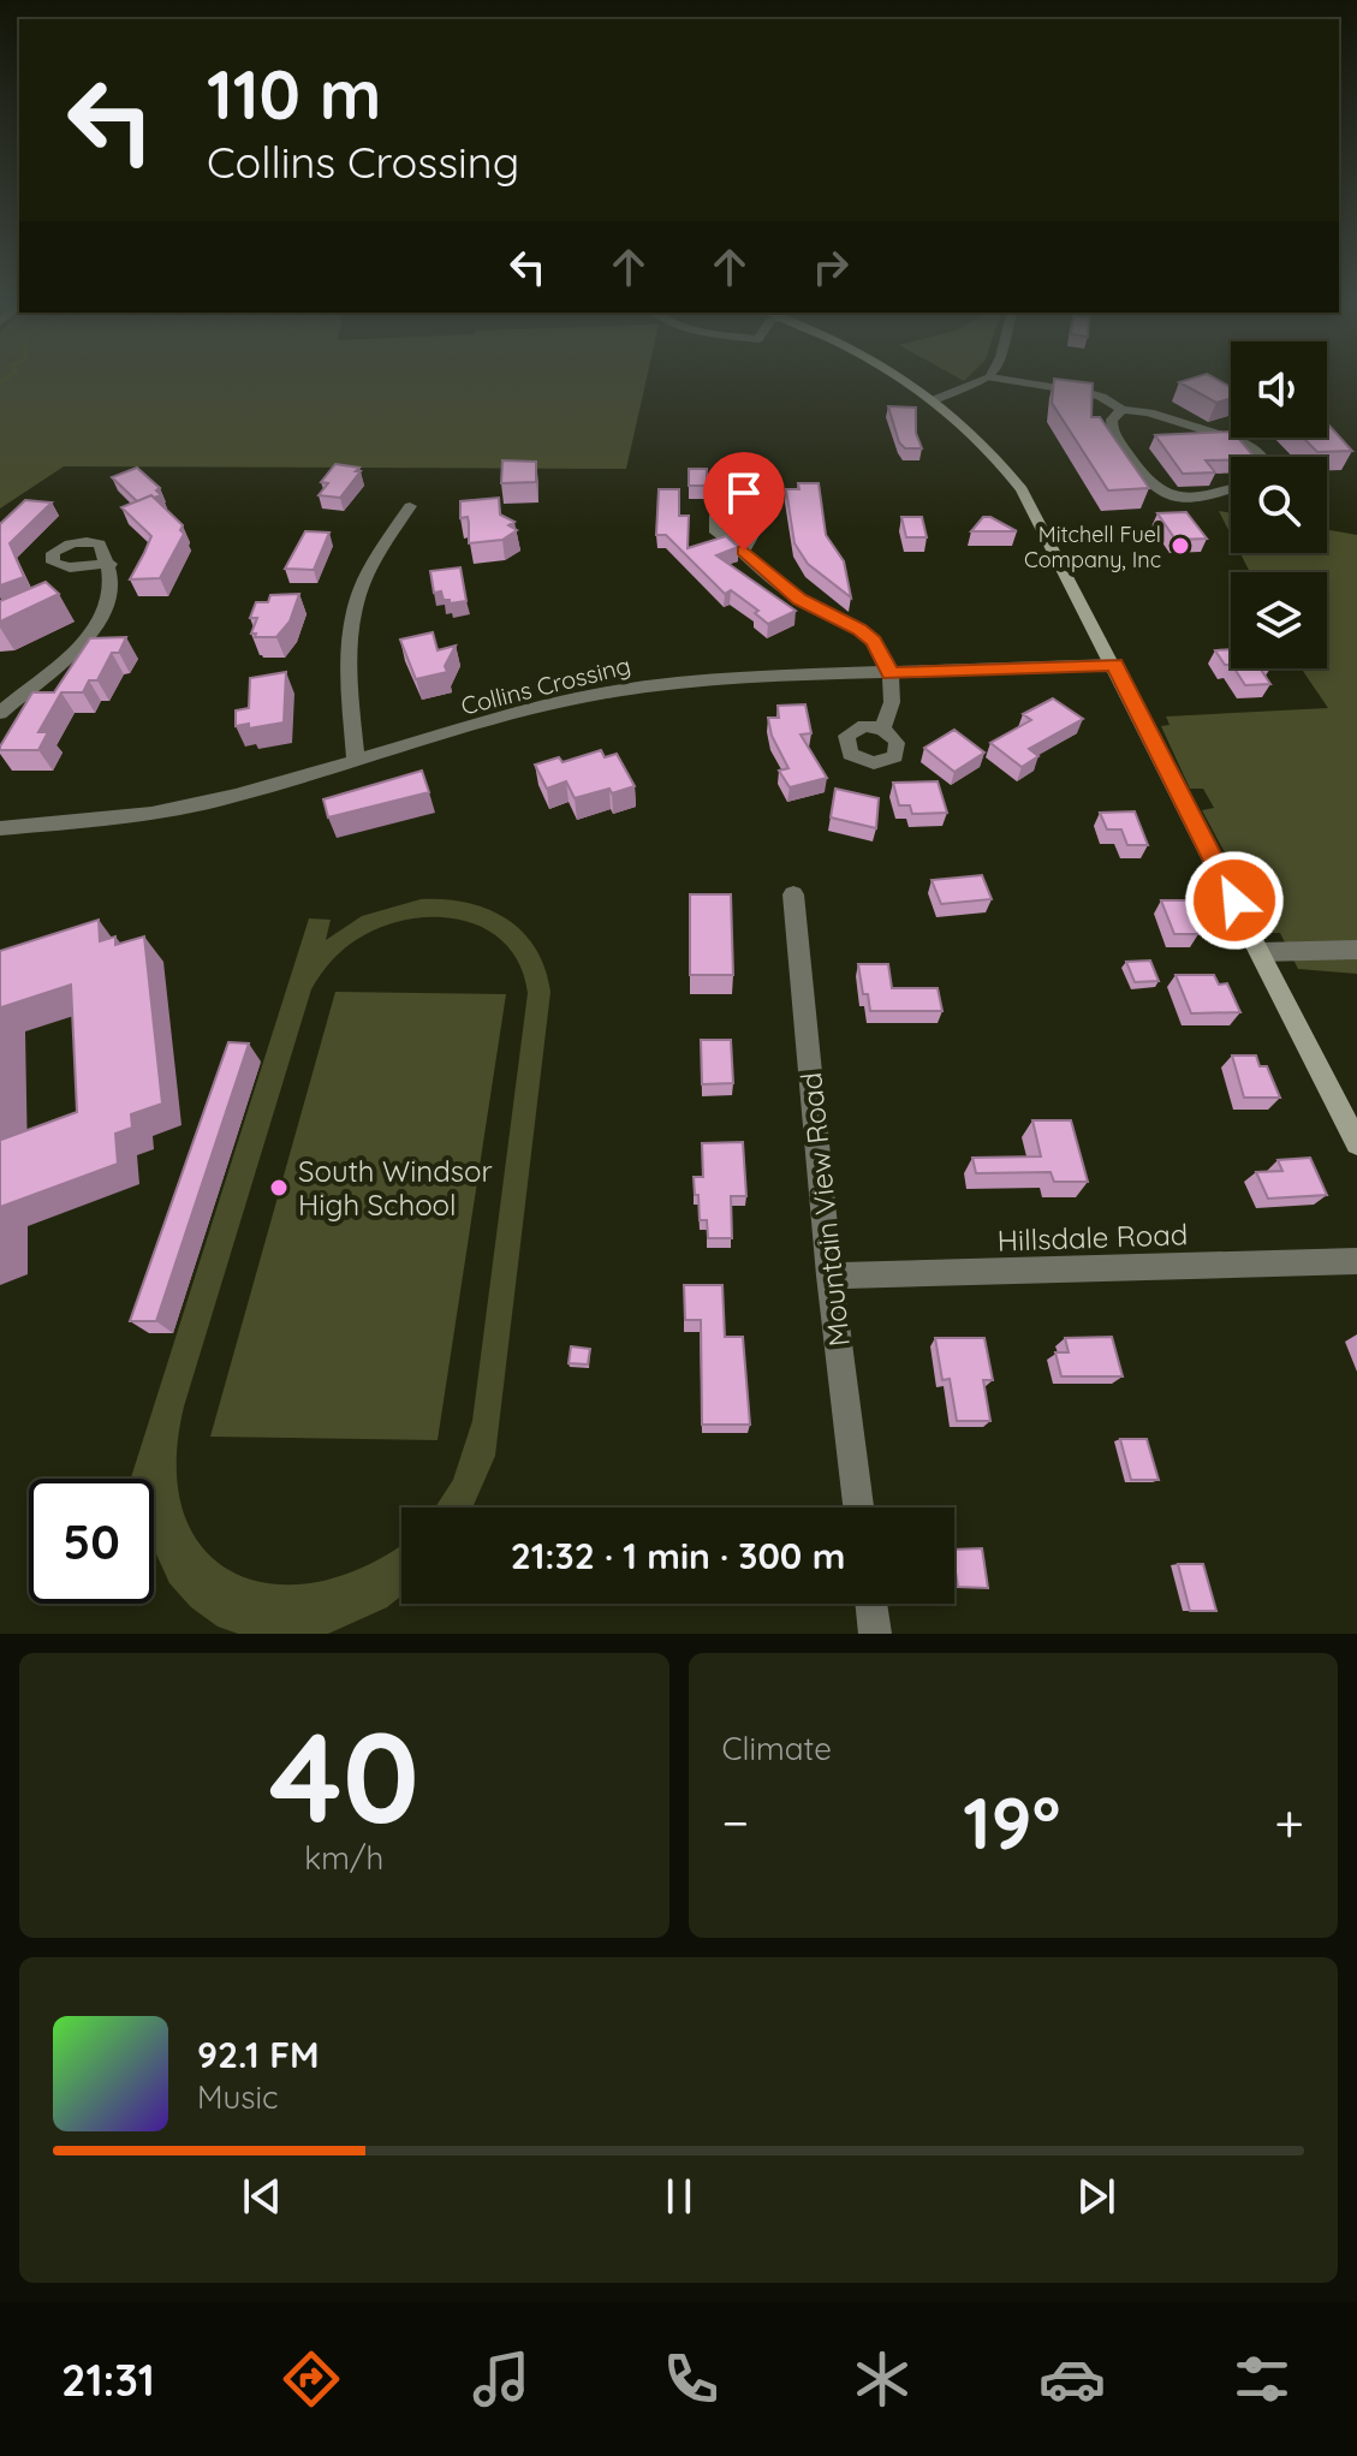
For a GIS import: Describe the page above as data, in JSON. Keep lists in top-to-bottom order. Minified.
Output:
{"streets":{"street":["Collins Crossing","Mountain View Road","Hillsdale Road"]},"crossings":[["Mountain View Road","Hillsdale Road"]],"places":["Mitchell Fuel Company, Inc","South Windsor High School"],"page":{"turn":["110 m","Collins Crossing"],"limit":"50","trip":"21:32 · 1 min · 300 m","tile":[["40","km/h"],"Climate"],"heat":["−","19°","+"],"song":["92.1 FM","Music"],"tabs":"21:31"}}
